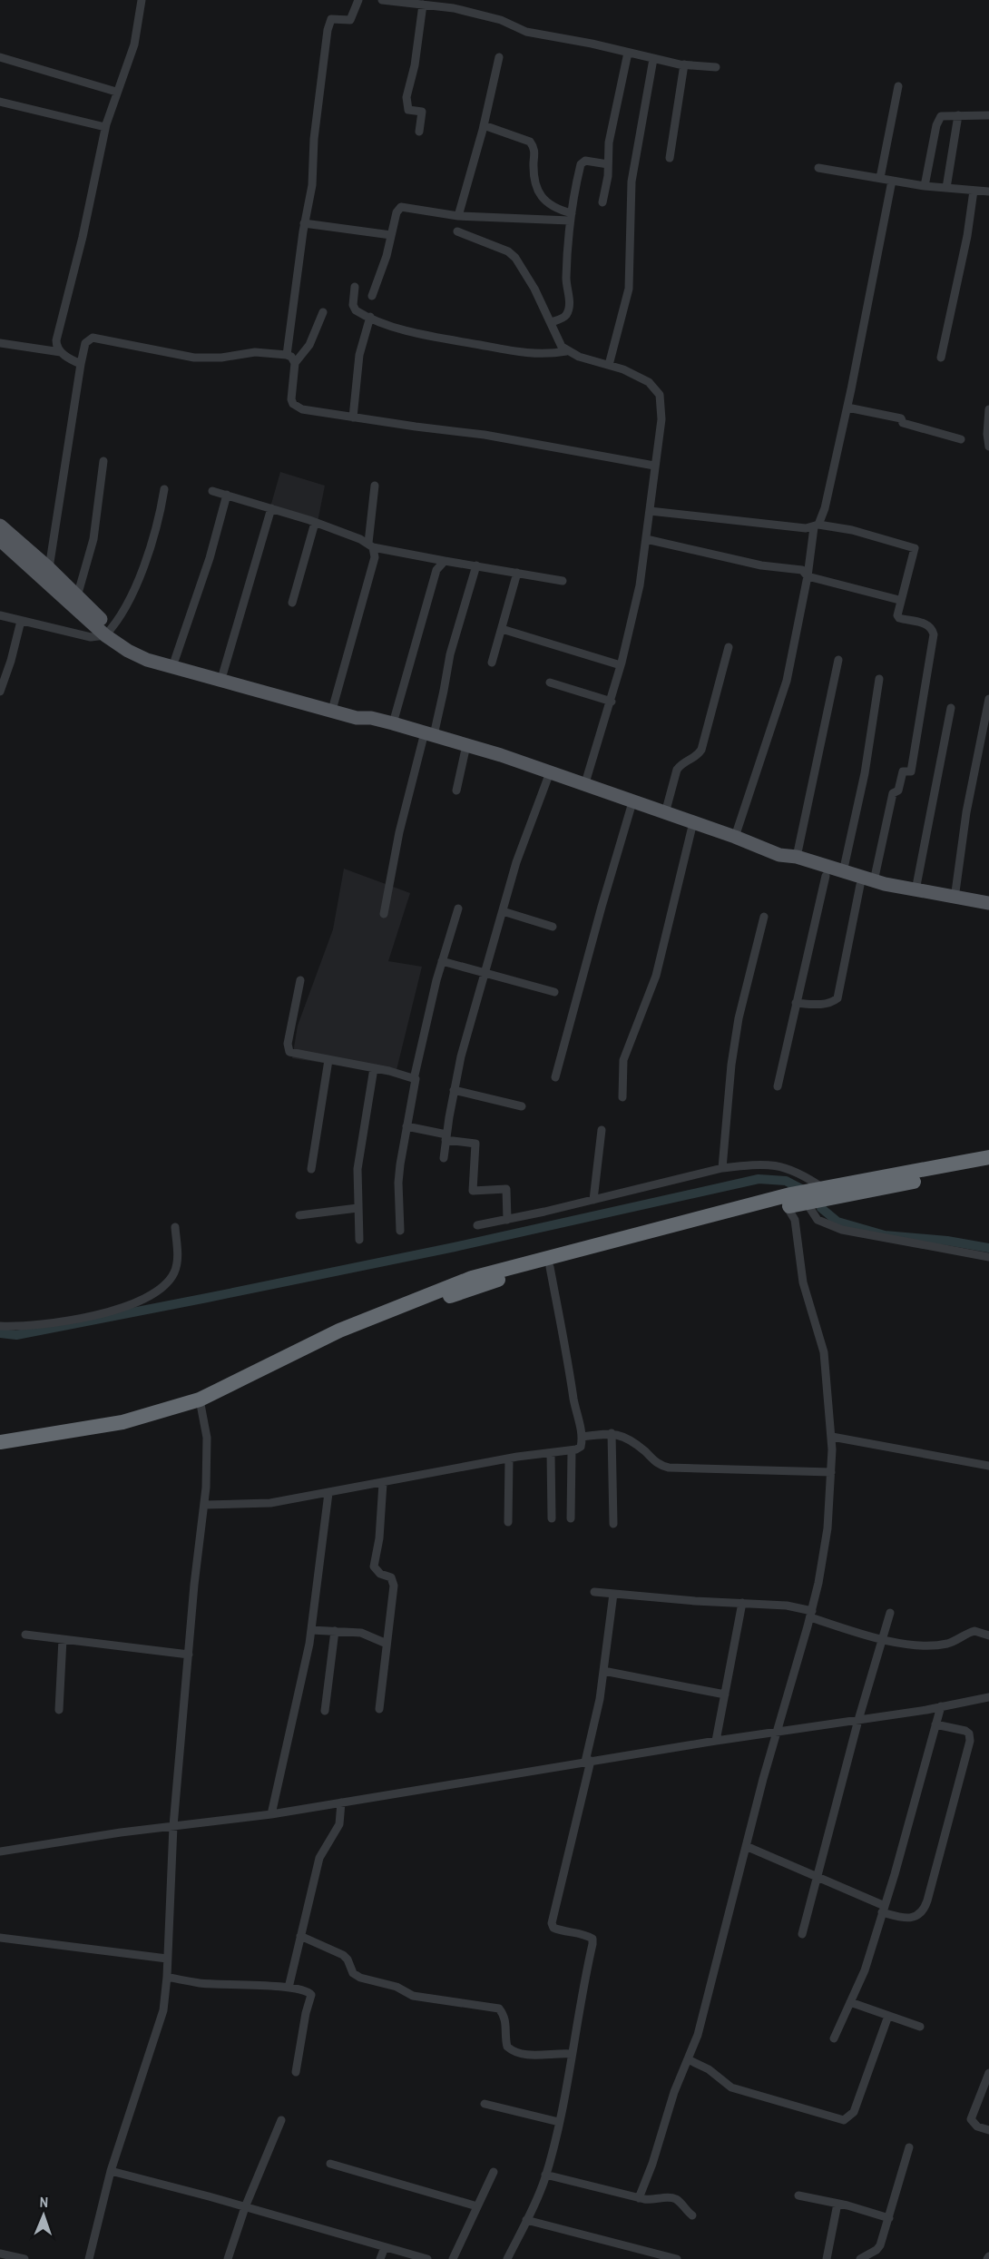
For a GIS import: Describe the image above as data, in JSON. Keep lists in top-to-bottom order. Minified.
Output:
{"north":"top"}
